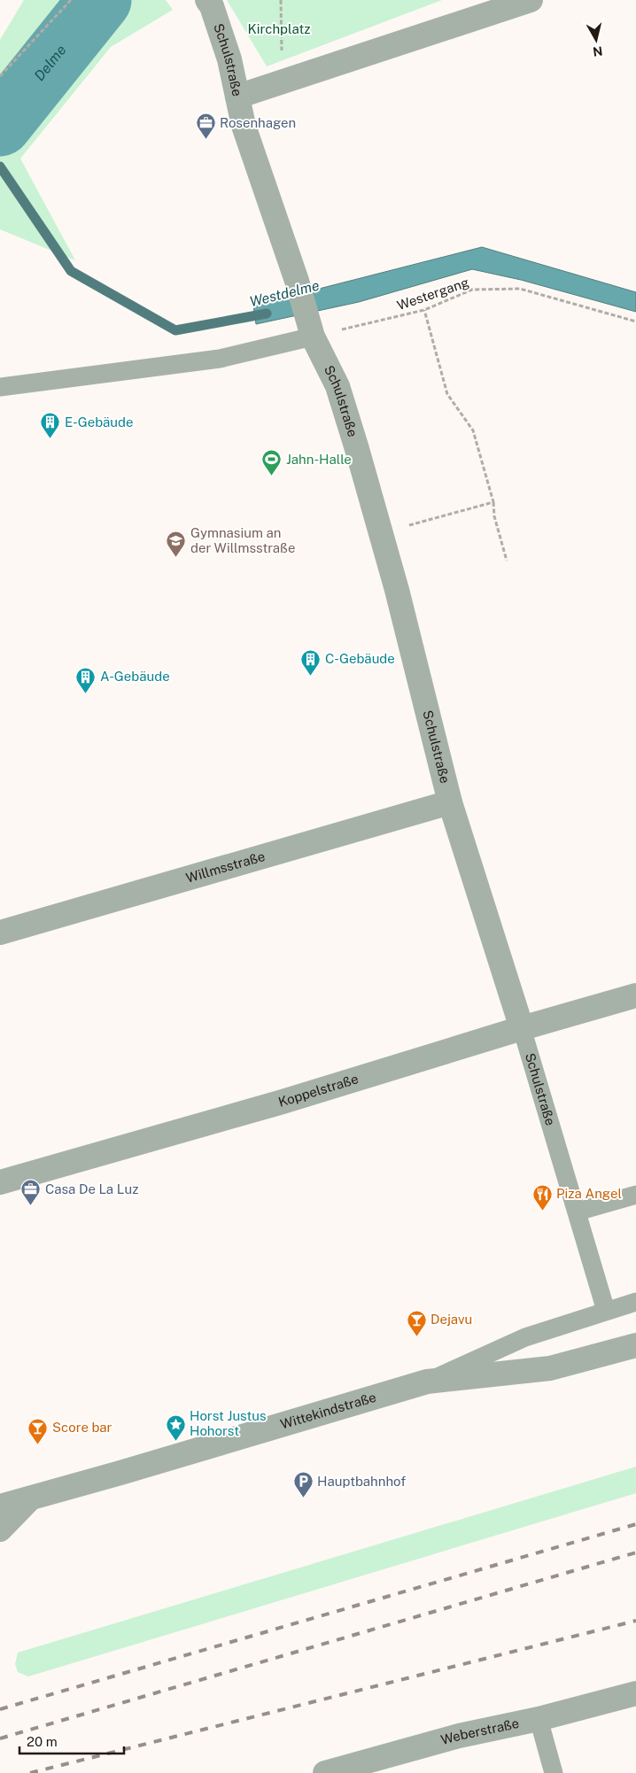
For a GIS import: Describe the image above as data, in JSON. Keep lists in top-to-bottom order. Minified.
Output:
{"streets":{"street":["Schulstraße","Willmsstraße","Koppelstraße","Wittekindstraße","Weberstraße"],"path":["Westergang"]},"crossings":[["Schulstraße","Westergang"],["Schulstraße","Willmsstraße"],["Schulstraße","Koppelstraße"]],"water":["Delme","Westdelme"],"parks":["Kirchplatz"],"places":{"office":["Rosenhagen","Casa De La Luz"],"building":["E-Gebäude","C-Gebäude","A-Gebäude"],"sports":["Jahn-Halle"],"school or university":["Gymnasium an der Willmsstraße"],"restaurant":["Piza Angel"],"bar":["Dejavu","Score bar"],"place":["Horst Justus Hohorst"],"parking":["Hauptbahnhof"]},"scale_bar":"20 m","north":"bottom"}
